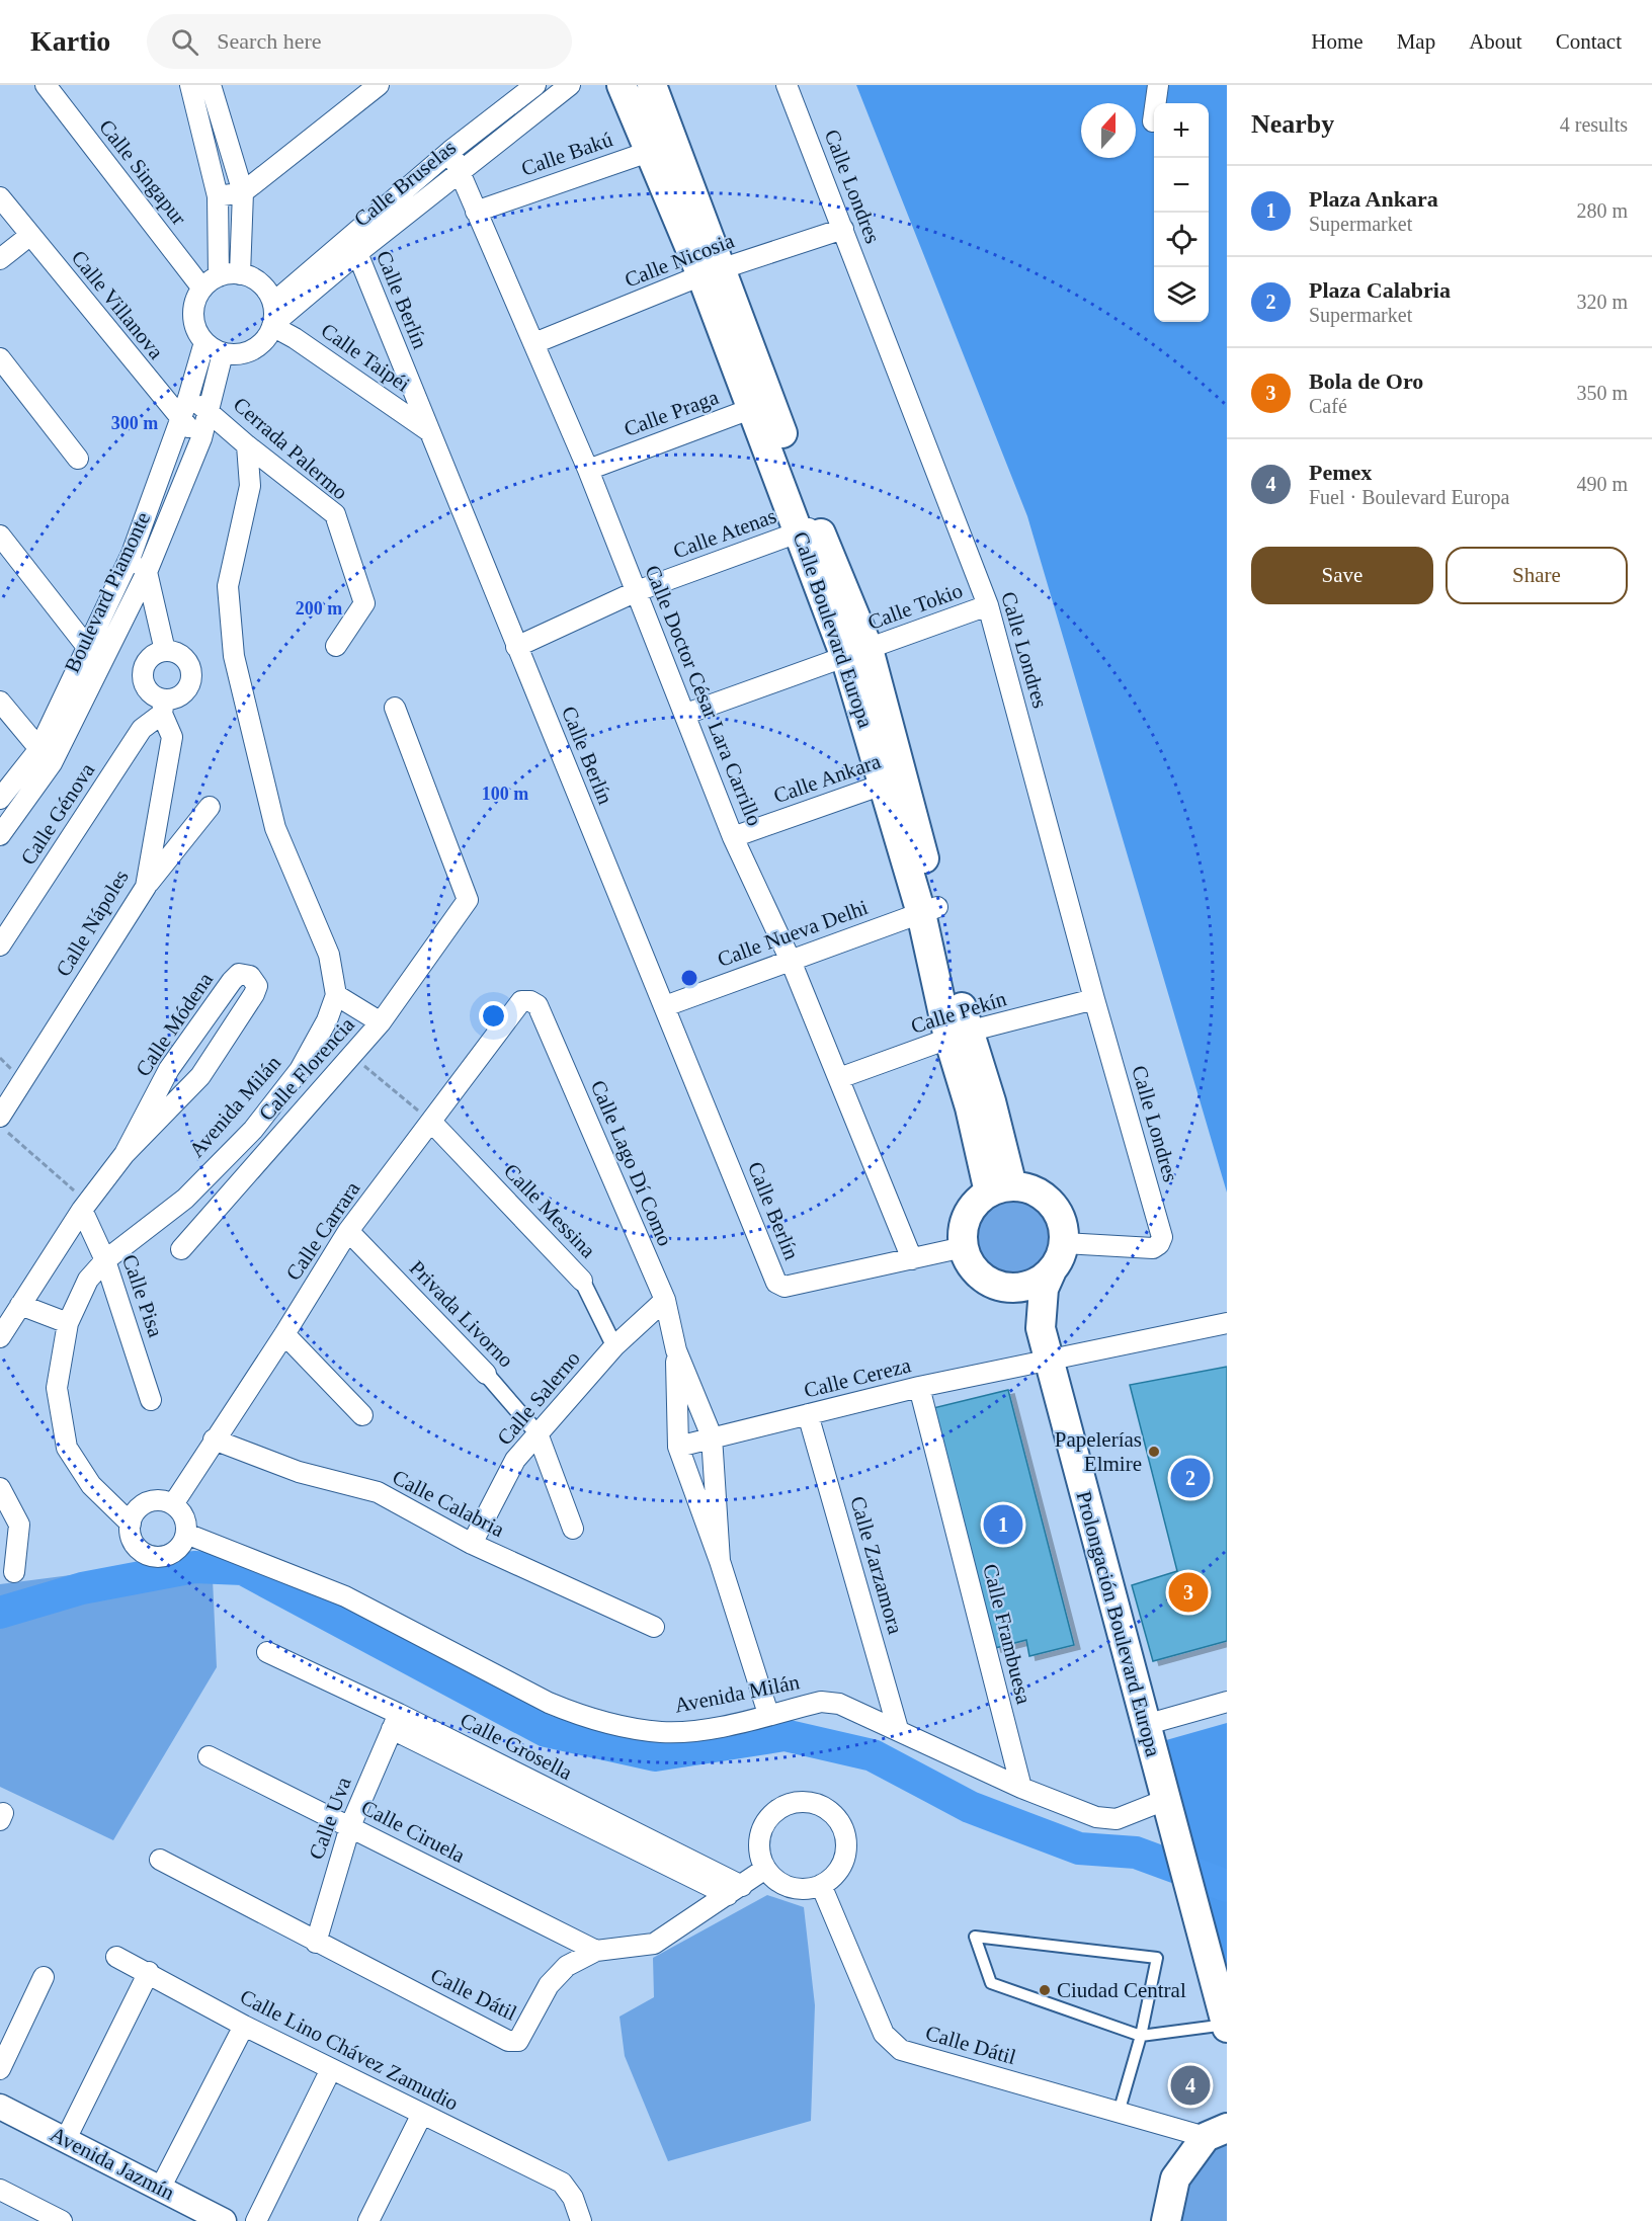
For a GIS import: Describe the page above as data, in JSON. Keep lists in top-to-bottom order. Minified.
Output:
{"streets":{"main road":["Calle Boulevard Europa","Prolongación Boulevard Europa"],"street":["Calle Bakú","Calle Singapur","Calle Bruselas","Calle Londres","Calle Nicosia","Calle Berlín","Calle Villanova","Calle Taipéi","Calle Praga","Cerrada Palermo","Calle Atenas","Boulevard Piamonte","Calle Tokio","Calle Doctor César Lara Carrillo","Calle Ankara","Calle Génova","Calle Nápoles","Calle Nueva Delhi","Calle Pekín","Calle Módena","Calle Florencia","Avenida Milán","Calle Lago Dí Como","Calle Messina","Calle Carrara","Calle Pisa","Privada Livorno","Calle Cereza","Calle Salerno","Calle Calabria","Calle Zarzamora","Calle Frambuesa","Calle Grosella","Calle Uva","Calle Ciruela","Calle Dátil","Calle Lino Chávez Zamudio","Avenida Jazmín"]},"crossings":[["Calle Bakú","Calle Boulevard Europa"],["Calle Bakú","Calle Doctor César Lara Carrillo"],["Calle Singapur","Calle Bruselas"],["Calle Singapur","Calle Taipéi"],["Calle Singapur","Boulevard Piamonte"],["Calle Bruselas","Calle Berlín"],["Calle Bruselas","Calle Taipéi"],["Calle Bruselas","Boulevard Piamonte"],["Calle Bruselas","Calle Doctor César Lara Carrillo"],["Calle Londres","Calle Nicosia"],["Calle Londres","Calle Tokio"],["Calle Londres","Calle Boulevard Europa"],["Calle Londres","Calle Pekín"],["Calle Londres","Prolongación Boulevard Europa"],["Calle Nicosia","Calle Boulevard Europa"],["Calle Nicosia","Calle Doctor César Lara Carrillo"],["Calle Berlín","Calle Taipéi"],["Calle Berlín","Calle Atenas"],["Calle Berlín","Calle Doctor César Lara Carrillo"],["Calle Berlín","Calle Nueva Delhi"],["Calle Villanova","Boulevard Piamonte"],["Calle Taipéi","Boulevard Piamonte"],["Calle Praga","Calle Boulevard Europa"],["Calle Praga","Calle Doctor César Lara Carrillo"],["Cerrada Palermo","Boulevard Piamonte"],["Calle Atenas","Calle Boulevard Europa"],["Calle Atenas","Calle Doctor César Lara Carrillo"],["Calle Tokio","Calle Boulevard Europa"],["Calle Tokio","Calle Doctor César Lara Carrillo"],["Calle Boulevard Europa","Calle Ankara"],["Calle Boulevard Europa","Calle Nueva Delhi"],["Calle Boulevard Europa","Calle Pekín"],["Calle Boulevard Europa","Prolongación Boulevard Europa"],["Calle Doctor César Lara Carrillo","Calle Ankara"],["Calle Doctor César Lara Carrillo","Calle Nueva Delhi"],["Calle Doctor César Lara Carrillo","Calle Pekín"],["Calle Génova","Calle Nápoles"],["Calle Módena","Calle Pisa"],["Calle Florencia","Avenida Milán"],["Avenida Milán","Calle Carrara"],["Avenida Milán","Calle Pisa"],["Avenida Milán","Calle Zarzamora"],["Avenida Milán","Prolongación Boulevard Europa"],["Avenida Milán","Calle Frambuesa"],["Calle Lago Dí Como","Calle Carrara"],["Calle Lago Dí Como","Calle Cereza"],["Calle Lago Dí Como","Calle Salerno"],["Calle Messina","Calle Carrara"],["Calle Messina","Calle Salerno"],["Calle Carrara","Privada Livorno"],["Calle Carrara","Calle Calabria"],["Privada Livorno","Calle Salerno"],["Calle Cereza","Calle Zarzamora"],["Calle Cereza","Prolongación Boulevard Europa"],["Calle Cereza","Calle Frambuesa"],["Calle Salerno","Calle Calabria"],["Calle Grosella","Calle Uva"],["Calle Grosella","Calle Dátil"],["Calle Uva","Calle Ciruela"],["Calle Uva","Calle Dátil"],["Calle Ciruela","Calle Dátil"]],"places":["Papelerías Elmire","Ciudad Central"],"north":"top","page":{"header":"Kartio","search":"Search here","nav":["Home","Map","About","Contact"],"heading":["Nearby","4 results"],"map_buttons":["+","−"],"list":[{"mark":"1","name":"Plaza Ankara","note":"Supermarket","value":"280 m"},{"mark":"2","name":"Plaza Calabria","note":"Supermarket","value":"320 m"},{"mark":"3","name":"Bola de Oro","note":"Café","value":"350 m"},{"mark":"4","name":"Pemex","note":"Fuel · Boulevard Europa","value":"490 m"}],"buttons":["Save","Share"],"pins":["2","1","3","4"]},"rings":["300 m","200 m","100 m"]}
